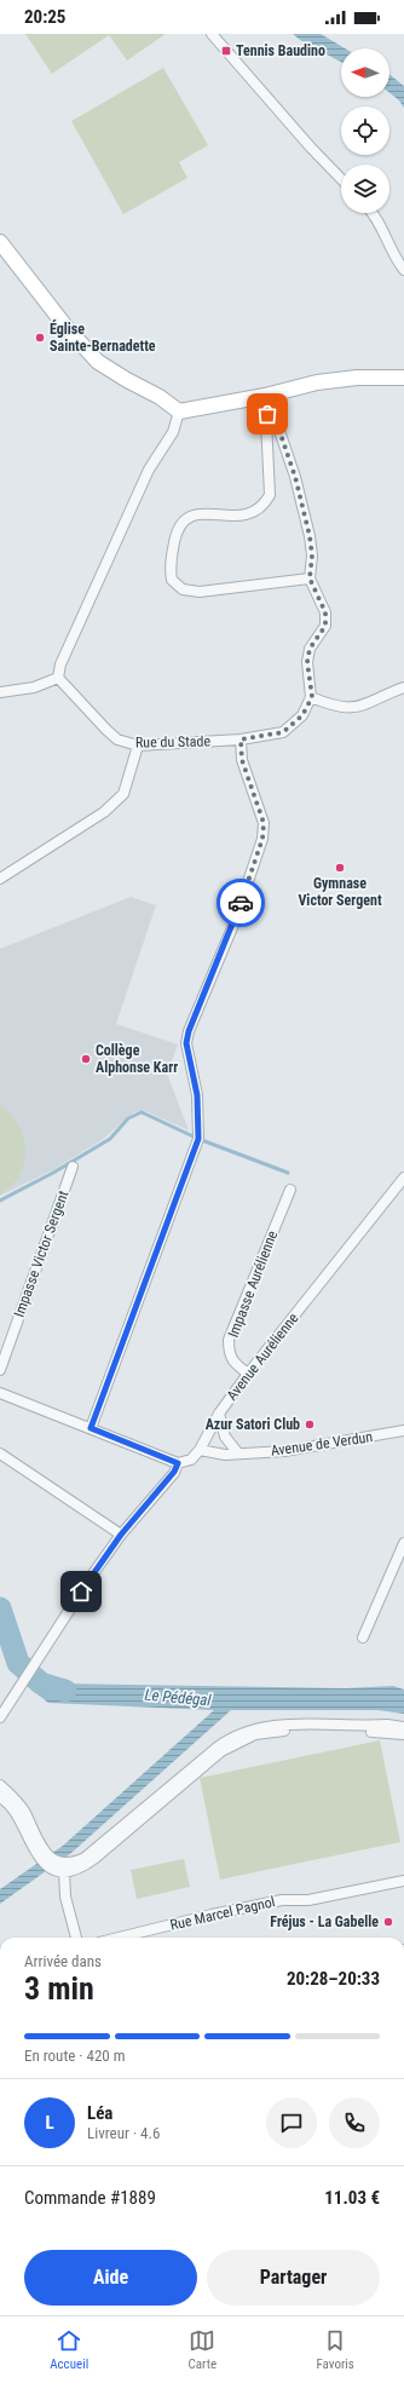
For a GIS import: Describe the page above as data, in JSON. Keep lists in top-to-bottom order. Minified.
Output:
{"streets":{"street":["Rue du Stade","Impasse Victor Sergent","Impasse Aurélienne","Avenue Aurélienne","Avenue de Verdun","Rue Marcel Pagnol"]},"crossings":[["Impasse Aurélienne","Avenue Aurélienne"],["Avenue Aurélienne","Avenue de Verdun"]],"water":["Le Pédégal"],"places":{"transit":["Tennis Baudino"],"other":["Église Sainte-Bernadette","Gymnase Victor Sergent","Collège Alphonse Karr","Azur Satori Club","Fréjus - La Gabelle"]},"north":"left","page":{"status":"20:25","heading":["3 min","Arrivée dans","20:28–20:33"],"panel":["Léa","Livreur · 4.6","Commande #1889","11.03 €"],"bar":"En route · 420 m","round":"L","buttons":["Aide","Partager"],"tabs":["Accueil","Carte","Favoris"]}}
